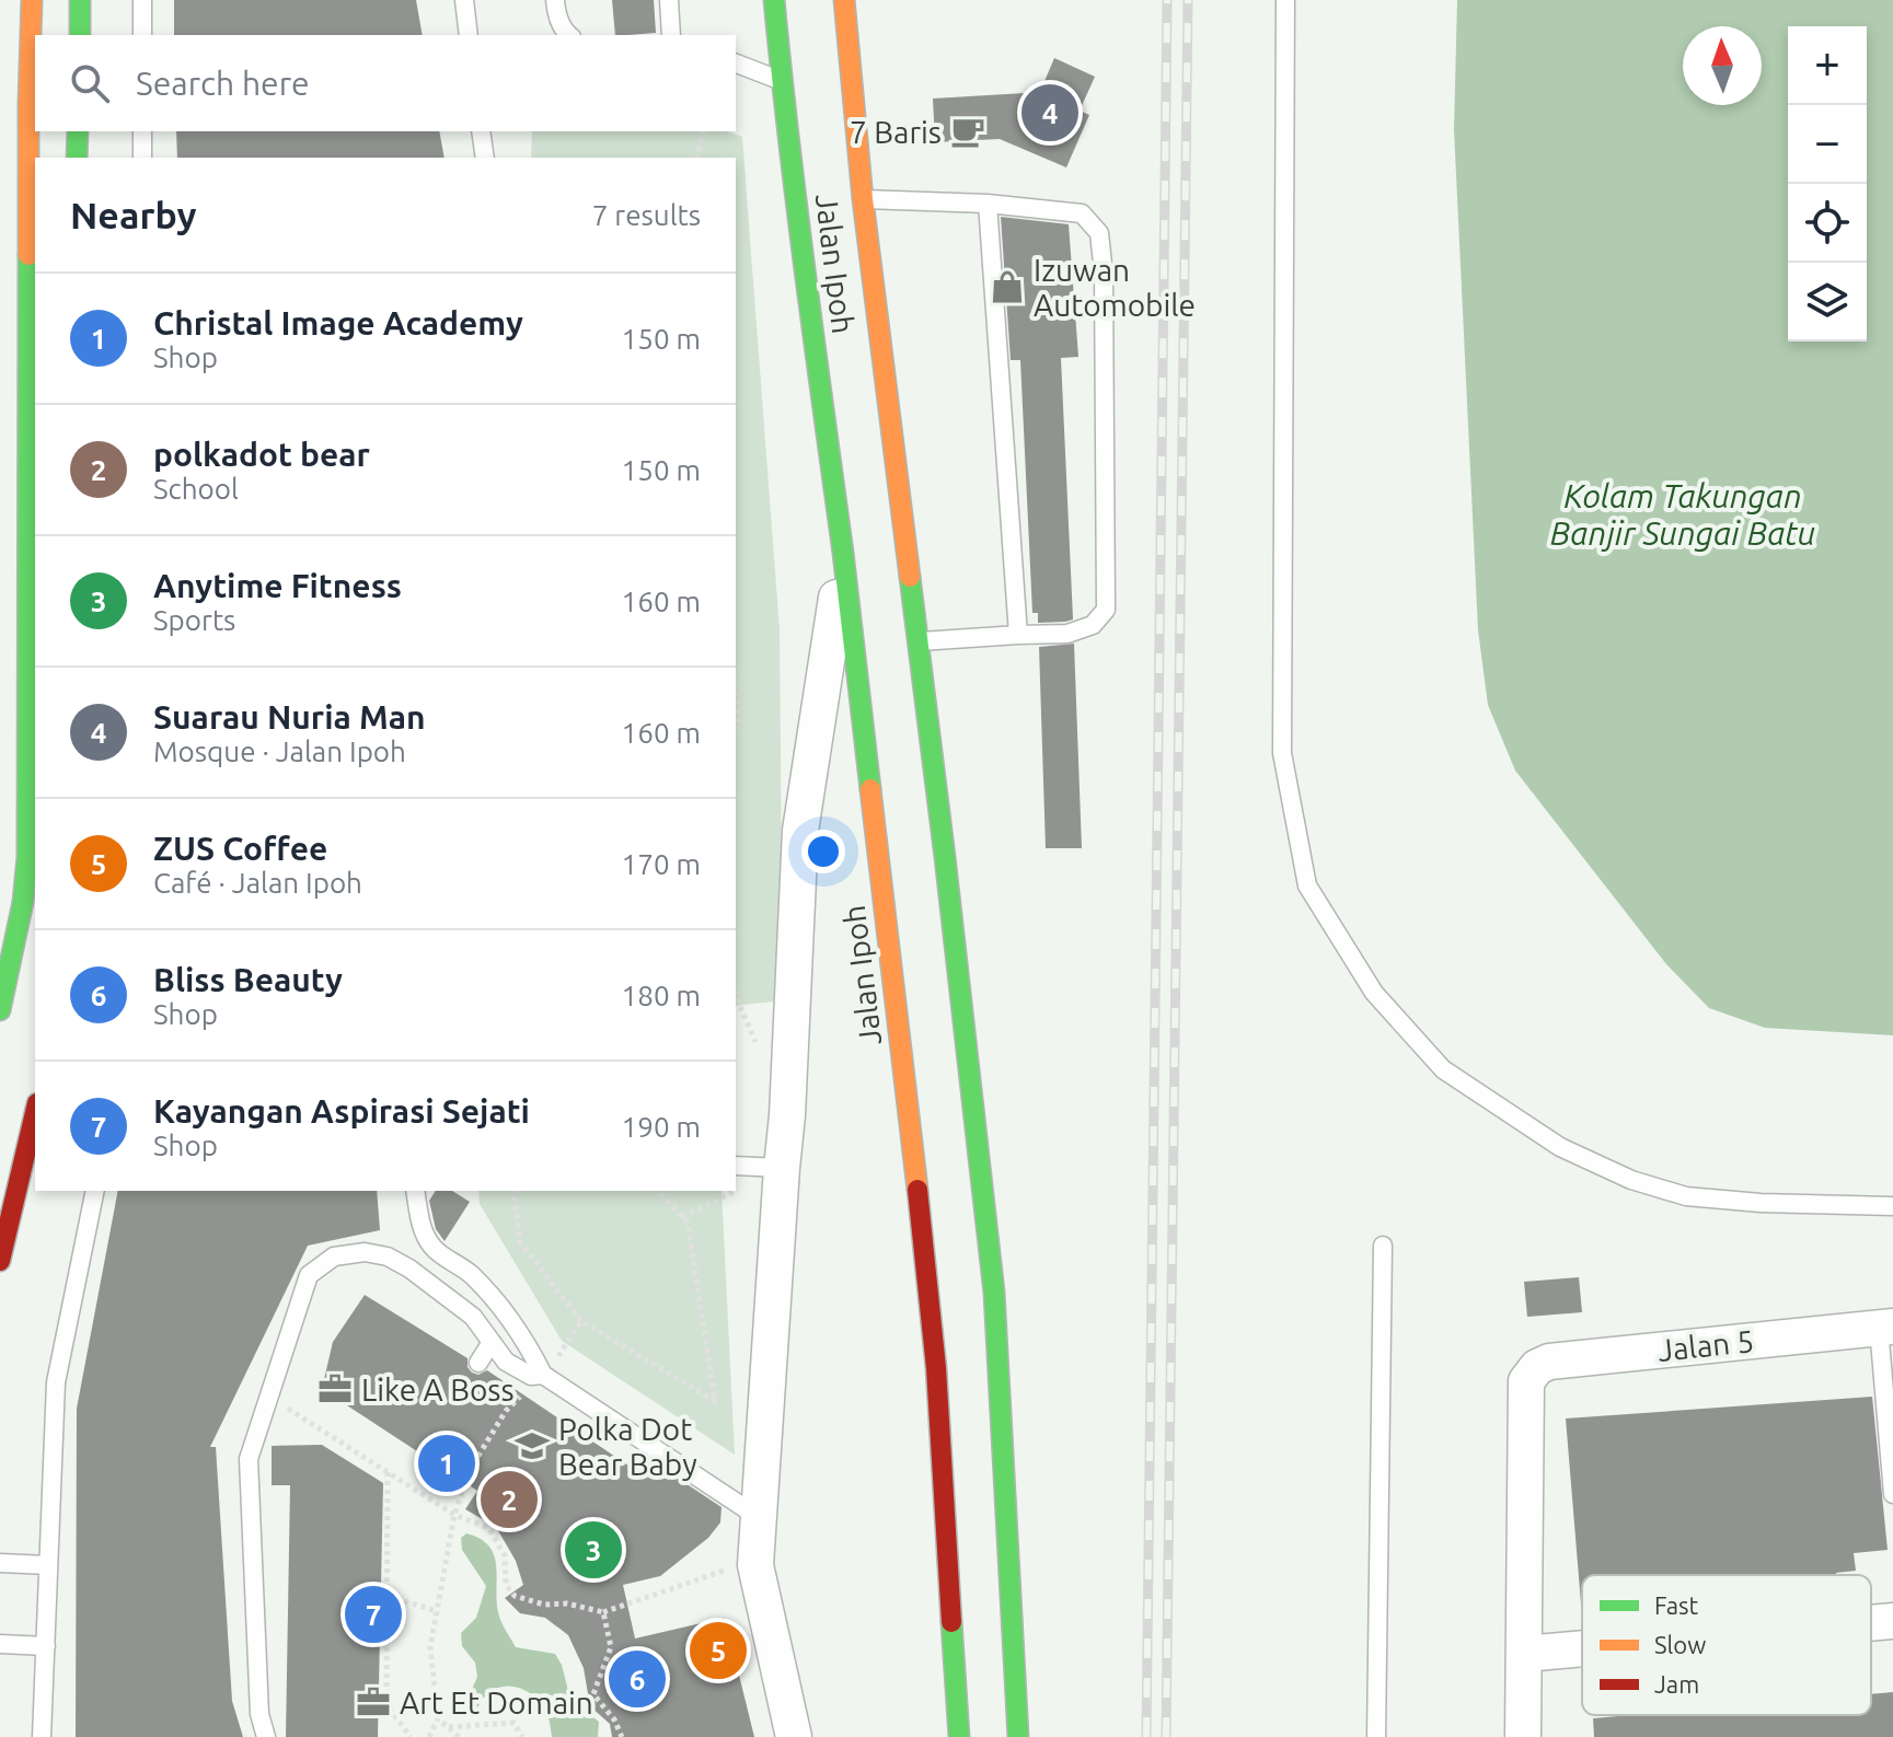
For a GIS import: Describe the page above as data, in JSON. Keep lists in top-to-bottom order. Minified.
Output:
{"streets":{"main road":["Jalan Ipoh"],"street":["Jalan 5"]},"water":["Kolam Takungan Banjir Sungai Batu"],"places":{"cafe":["7 Baris"],"shop":["Izuwan Automobile"],"office":["Like A Boss","Art Et Domain"],"school or university":["Polka Dot Bear Baby"]},"legend":["Fast","Slow","Jam"],"north":"top","page":{"map_buttons":["+","−"],"search":"Search here","pins":["4","1","2","3","7","5","6"],"heading":["Nearby","7 results"],"list":[{"mark":"1","name":"Christal Image Academy","note":"Shop","value":"150 m"},{"mark":"2","name":"polkadot bear","note":"School","value":"150 m"},{"mark":"3","name":"Anytime Fitness","note":"Sports","value":"160 m"},{"mark":"4","name":"Suarau Nuria Man","note":"Mosque · Jalan Ipoh","value":"160 m"},{"mark":"5","name":"ZUS Coffee","note":"Café · Jalan Ipoh","value":"170 m"},{"mark":"6","name":"Bliss Beauty","note":"Shop","value":"180 m"},{"mark":"7","name":"Kayangan Aspirasi Sejati","note":"Shop","value":"190 m"}]}}
